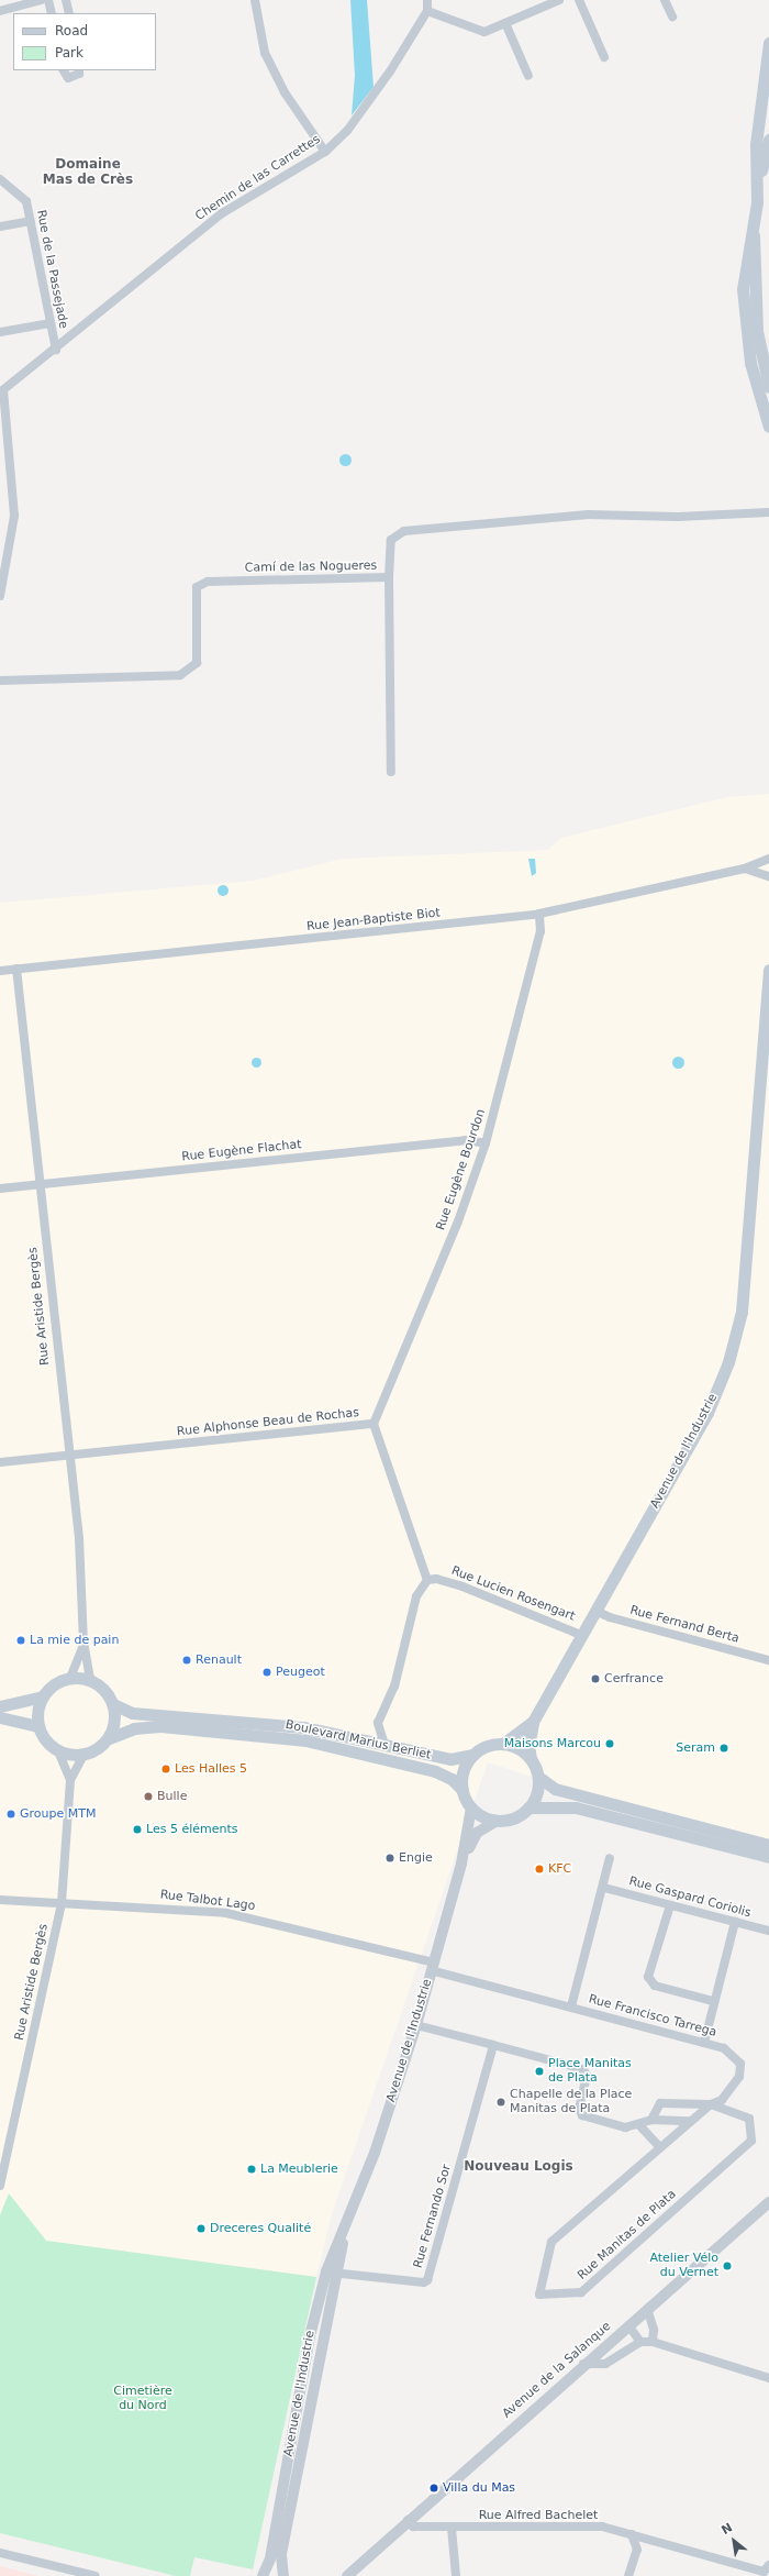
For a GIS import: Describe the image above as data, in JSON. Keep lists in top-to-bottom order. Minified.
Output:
{"streets":{"main road":["Avenue de l'Industrie","Boulevard Marius Berliet"],"street":["Chemin de las Carrettes","Rue de la Passejade","Camí de las Nogueres","Rue Jean-Baptiste Biot","Rue Eugène Flachat","Rue Eugène Bourdon","Rue Aristide Bergès","Rue Alphonse Beau de Rochas","Rue Lucien Rosengart","Rue Fernand Berta","Rue Gaspard Coriolis","Rue Talbot Lago","Rue Francisco Tarrega","Rue Fernando Sor","Rue Manitas de Plata","Avenue de la Salanque","Rue Alfred Bachelet"]},"crossings":[["Chemin de las Carrettes","Rue de la Passejade"],["Rue Jean-Baptiste Biot","Rue Eugène Bourdon"],["Rue Jean-Baptiste Biot","Rue Aristide Bergès"],["Rue Eugène Flachat","Rue Eugène Bourdon"],["Rue Eugène Flachat","Rue Aristide Bergès"],["Rue Eugène Bourdon","Rue Alphonse Beau de Rochas"],["Rue Aristide Bergès","Rue Alphonse Beau de Rochas"],["Rue Aristide Bergès","Boulevard Marius Berliet"],["Rue Aristide Bergès","Rue Talbot Lago"],["Rue Alphonse Beau de Rochas","Rue Lucien Rosengart"],["Avenue de l'Industrie","Rue Lucien Rosengart"],["Avenue de l'Industrie","Rue Fernand Berta"],["Avenue de l'Industrie","Boulevard Marius Berliet"],["Avenue de l'Industrie","Rue Talbot Lago"],["Avenue de l'Industrie","Rue Francisco Tarrega"],["Avenue de l'Industrie","Rue Fernando Sor"],["Rue Talbot Lago","Rue Francisco Tarrega"],["Rue Francisco Tarrega","Rue Manitas de Plata"],["Avenue de la Salanque","Rue Alfred Bachelet"]],"districts":["Domaine Mas de Crès","Nouveau Logis"],"parks":["Cimetière du Nord"],"places":["La mie de pain","Renault","Peugeot","Cerfrance","Maisons Marcou","Seram","Les Halles 5","Bulle","Groupe MTM","Les 5 éléments","Engie","KFC","Place Manitas de Plata","Chapelle de la Place Manitas de Plata","La Meublerie","Dreceres Qualité","Atelier Vélo du Vernet","Villa du Mas"],"legend":["Road","Park"],"north":"top left"}
